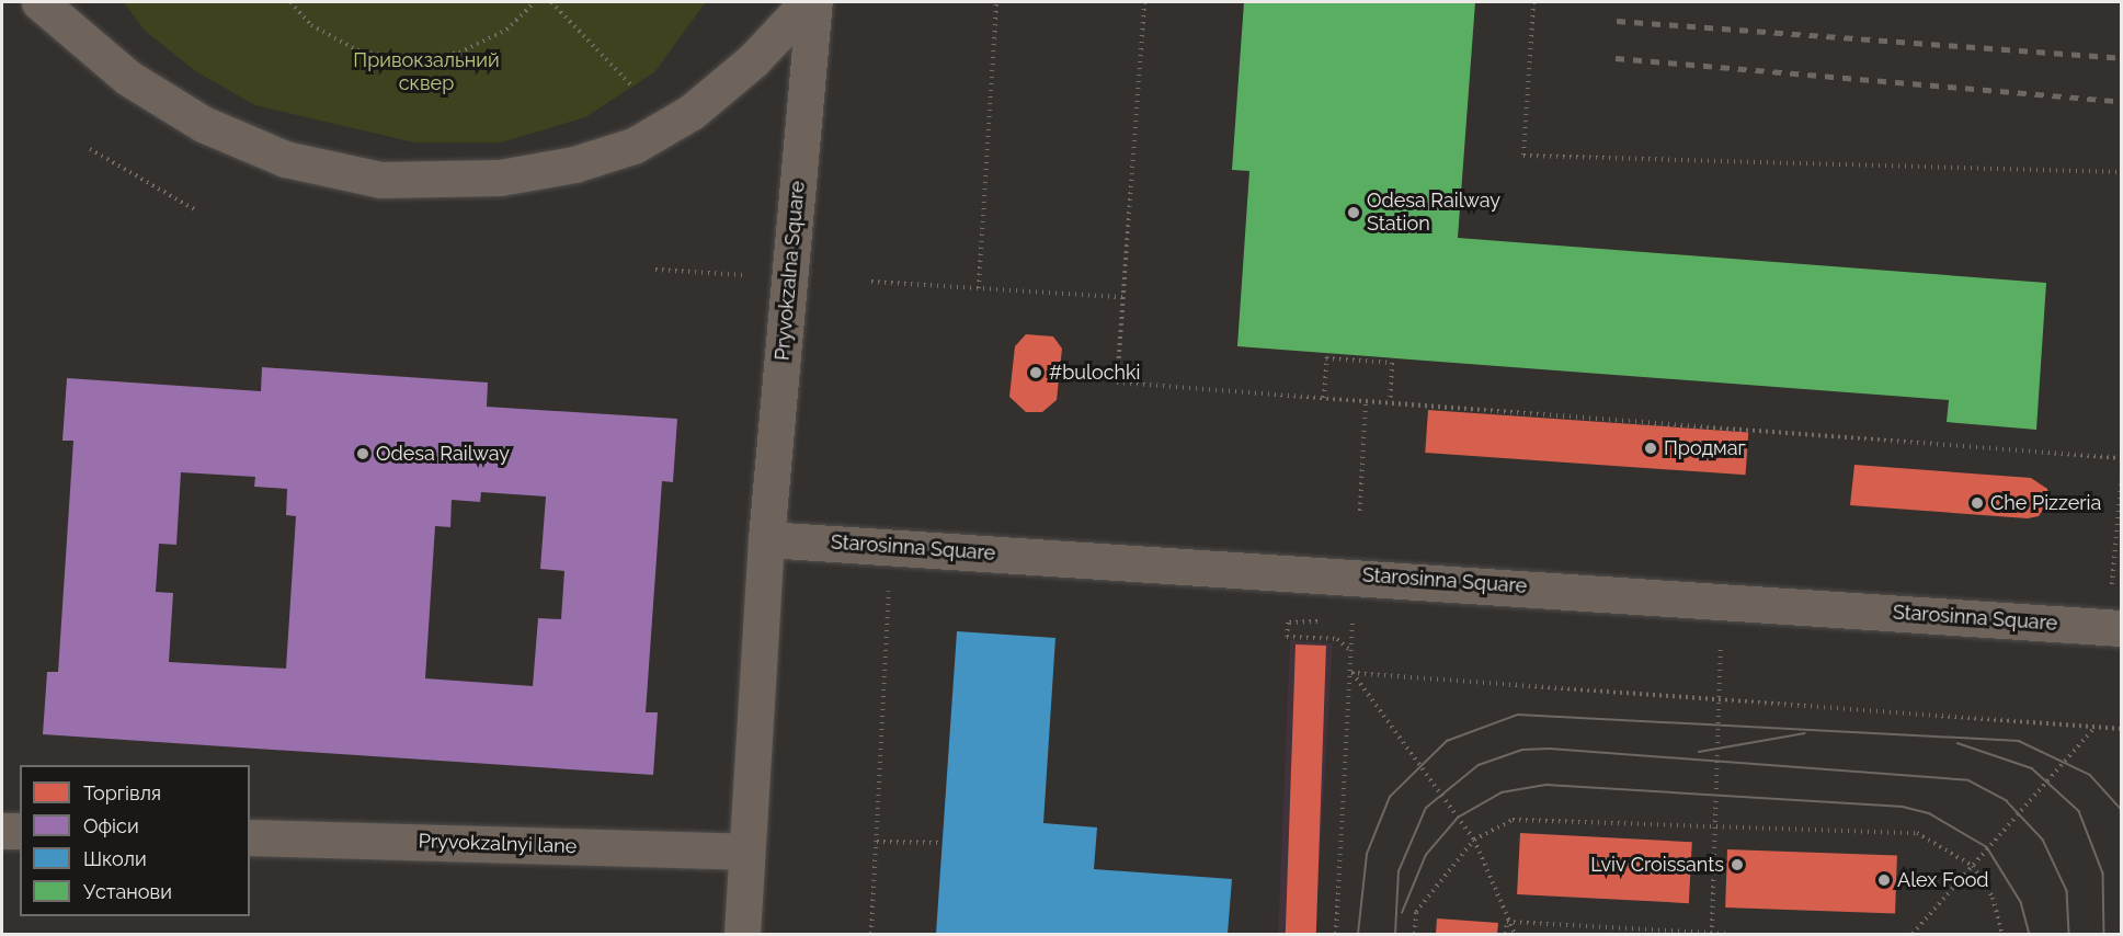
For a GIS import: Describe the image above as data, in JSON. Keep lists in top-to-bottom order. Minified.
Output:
{"streets":{"main road":["Pryvokzalna Square","Starosinna Square","Pryvokzalnyi lane"]},"crossings":[["Pryvokzalna Square","Starosinna Square"],["Pryvokzalna Square","Pryvokzalnyi lane"]],"parks":["Привокзальний сквер"],"places":["Odesa Railway Station","#bulochki","Продмаг","Odesa Railway","Che Pizzeria","Lviv Croissants","Alex Food"],"legend":["Торгівля","Офіси","Школи","Установи"]}
